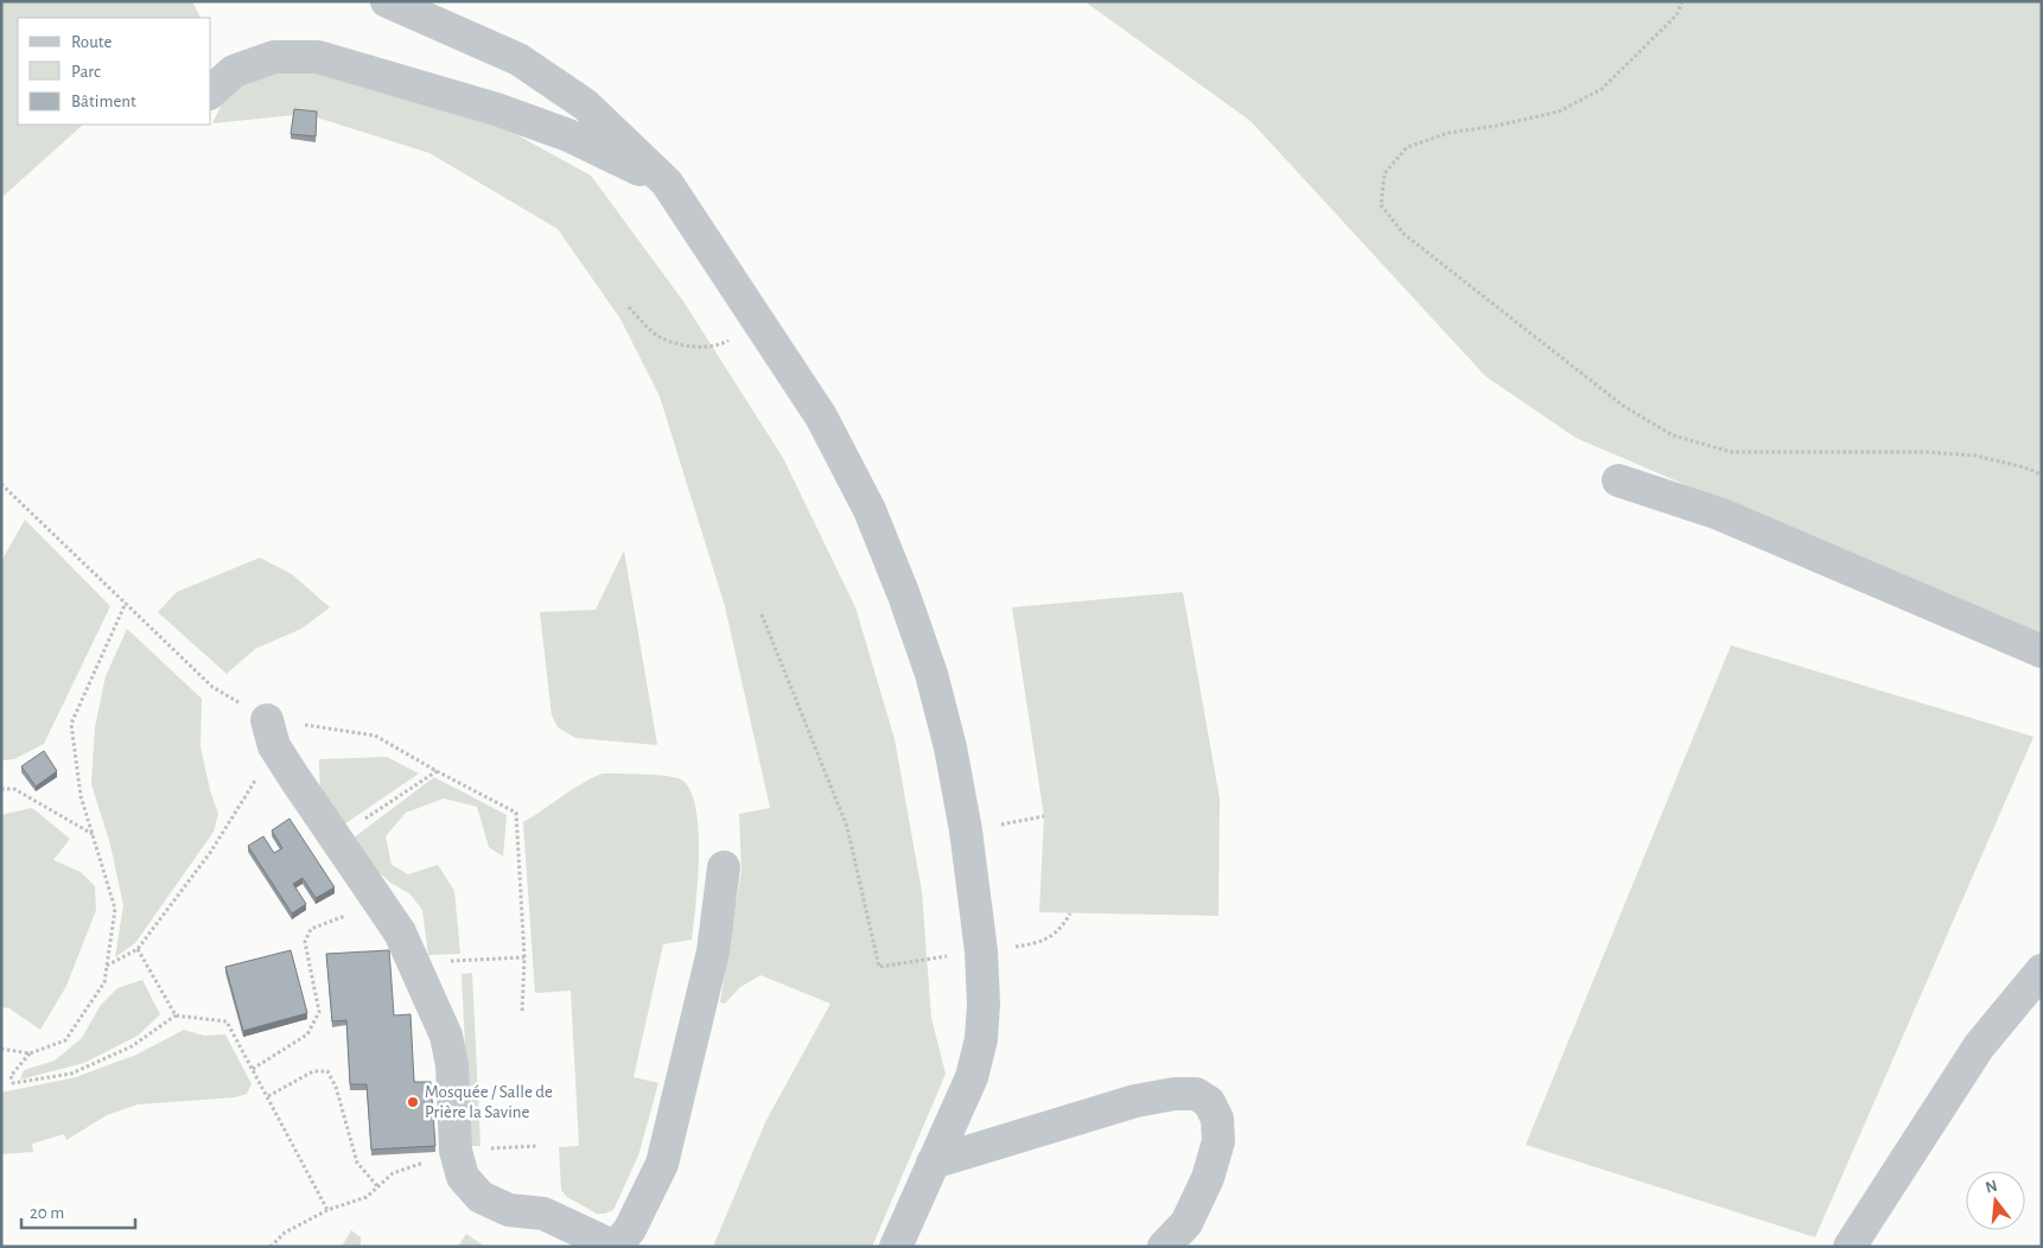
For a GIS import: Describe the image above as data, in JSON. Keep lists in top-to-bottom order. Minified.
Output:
{"places":["Mosquée / Salle de Prière la Savine"],"legend":["Route","Parc","Bâtiment"],"scale_bar":"20 m","north":"top"}
